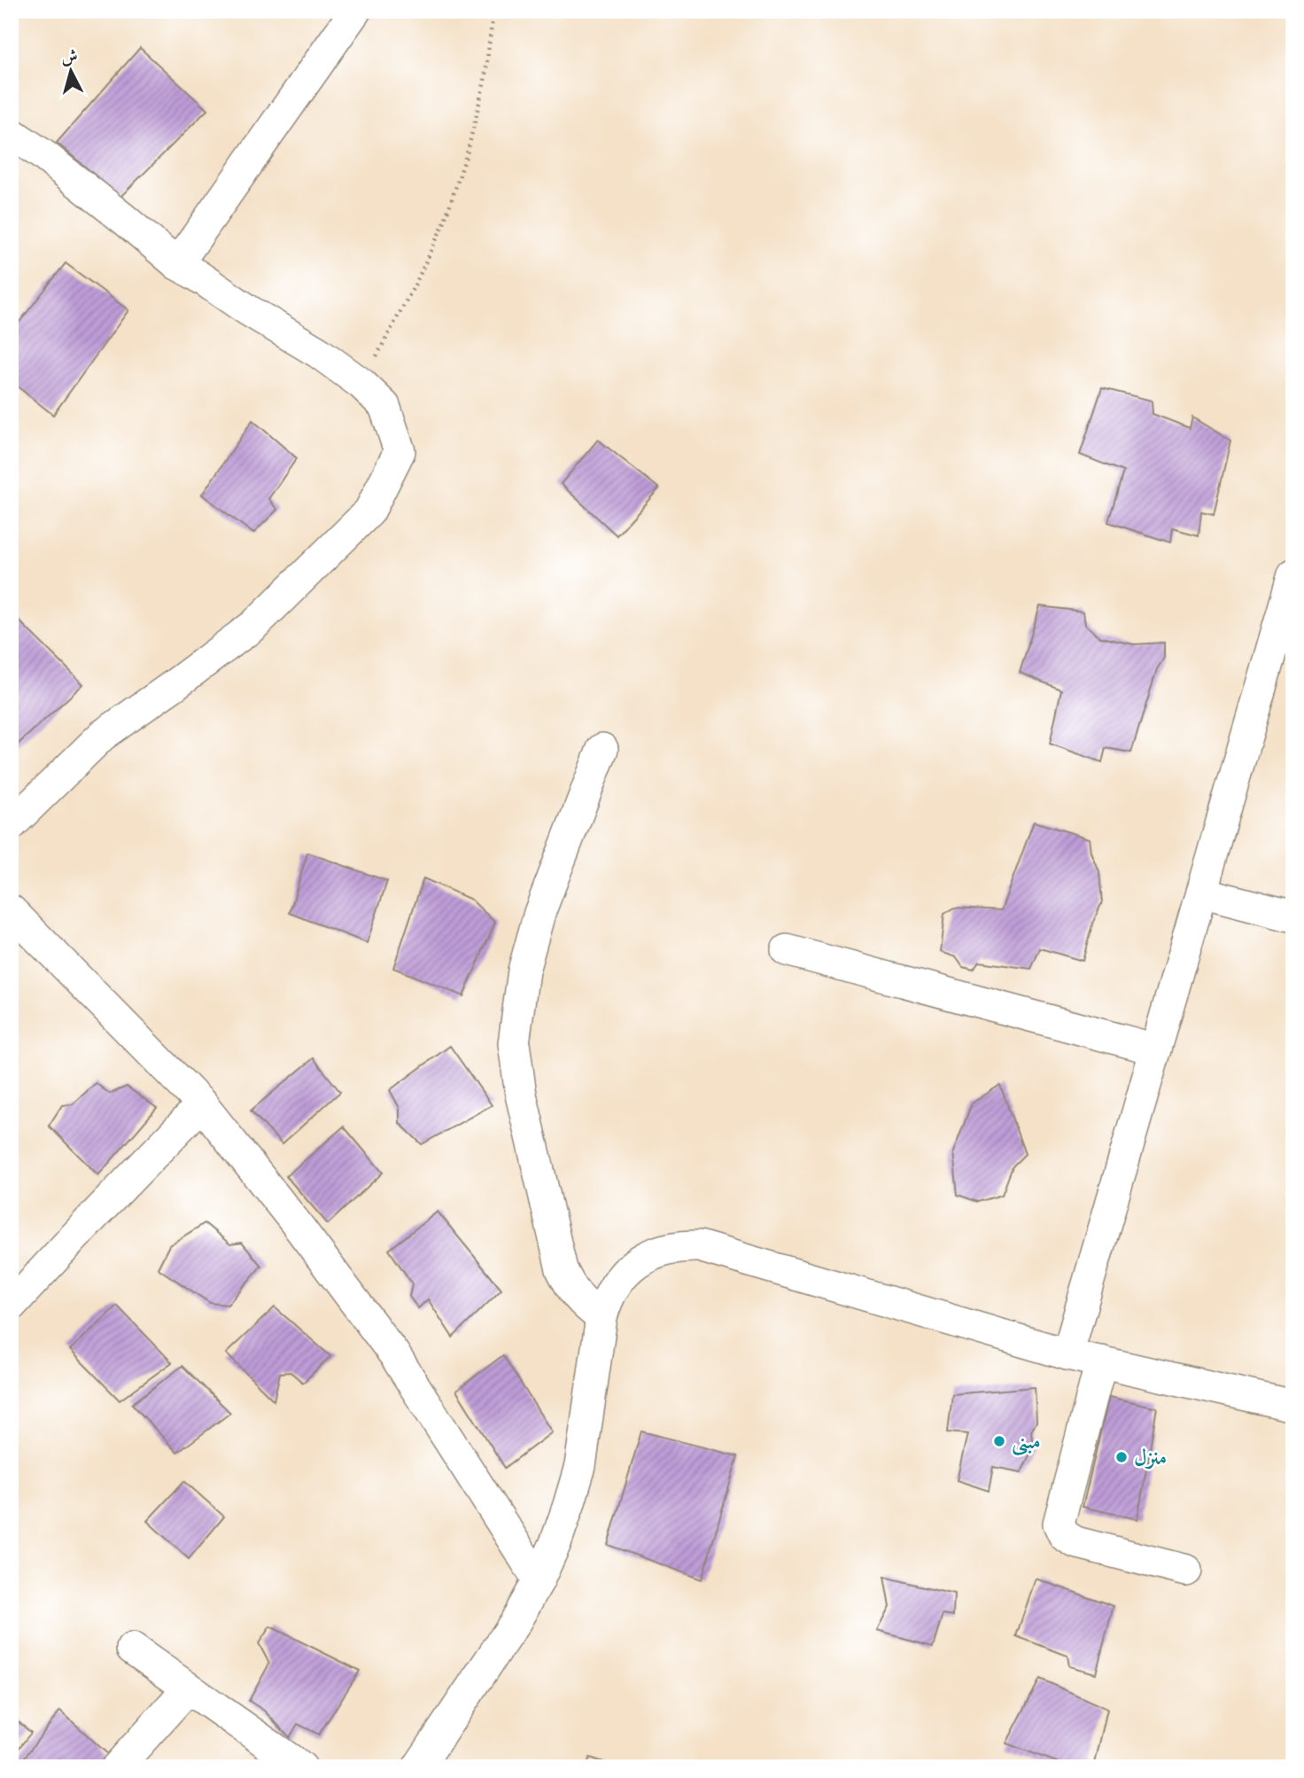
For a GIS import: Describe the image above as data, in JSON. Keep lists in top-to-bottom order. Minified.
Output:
{"places":["مبنى","منزل"],"north":"top"}
